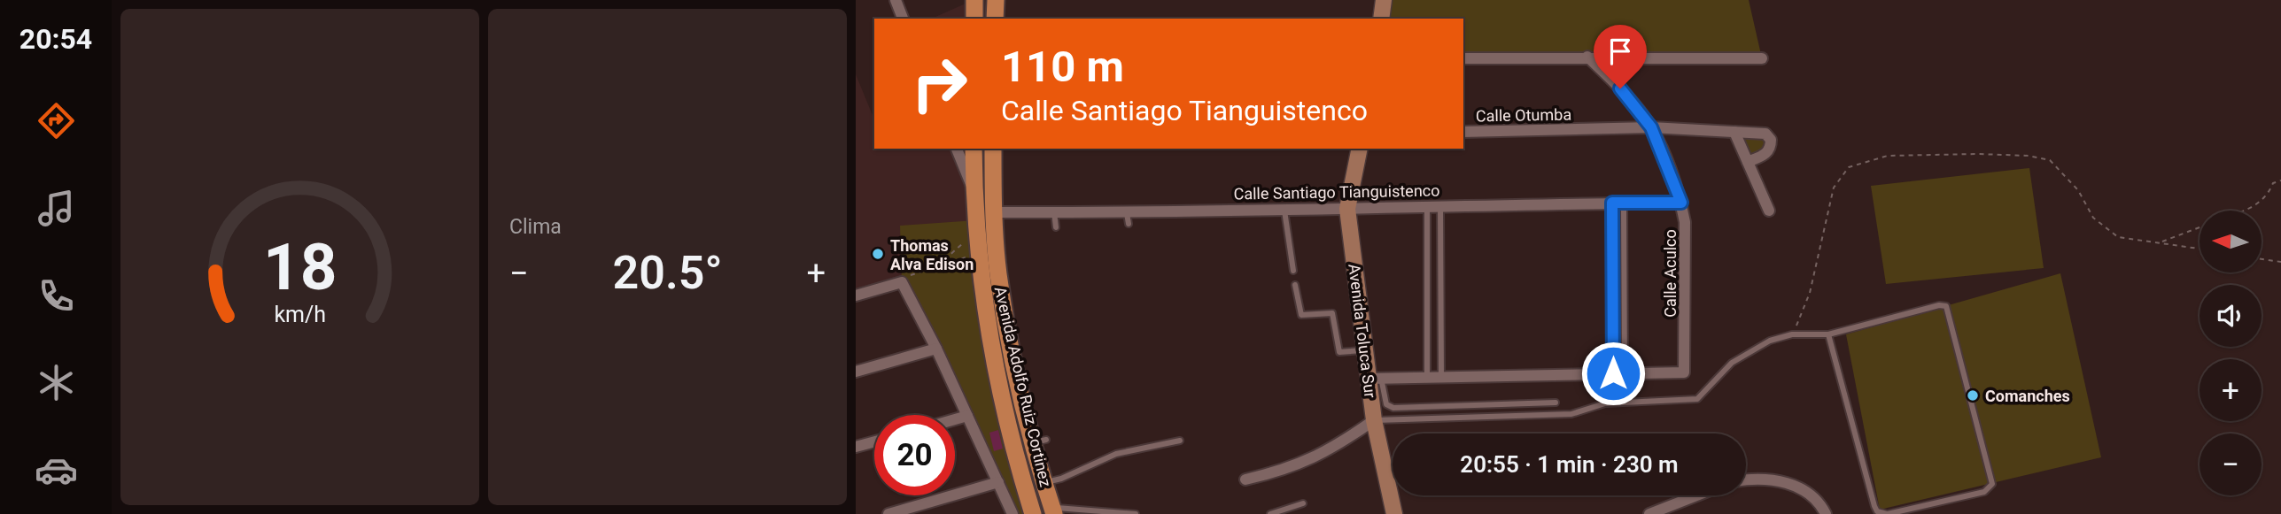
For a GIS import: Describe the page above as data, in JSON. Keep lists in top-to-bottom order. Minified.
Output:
{"streets":{"main road":["Avenida Adolfo Ruiz Cortinez"],"street":["Calle Otumba","Calle Santiago Tianguistenco","Calle Aculco","Avenida Toluca Sur"]},"crossings":[["Calle Otumba","Calle Aculco"],["Calle Santiago Tianguistenco","Calle Aculco"],["Calle Santiago Tianguistenco","Avenida Toluca Sur"],["Calle Santiago Tianguistenco","Avenida Adolfo Ruiz Cortinez"]],"places":["Thomas Alva Edison","Comanches"],"north":"left","page":{"tabs":"20:54","tile":"Clima","turn":["110 m","Calle Santiago Tianguistenco"],"map_buttons":["+","−"],"heat":["−","20.5°","+"],"limit":"20","trip":"20:55 · 1 min · 230 m","gauge":["18","km/h"]}}
